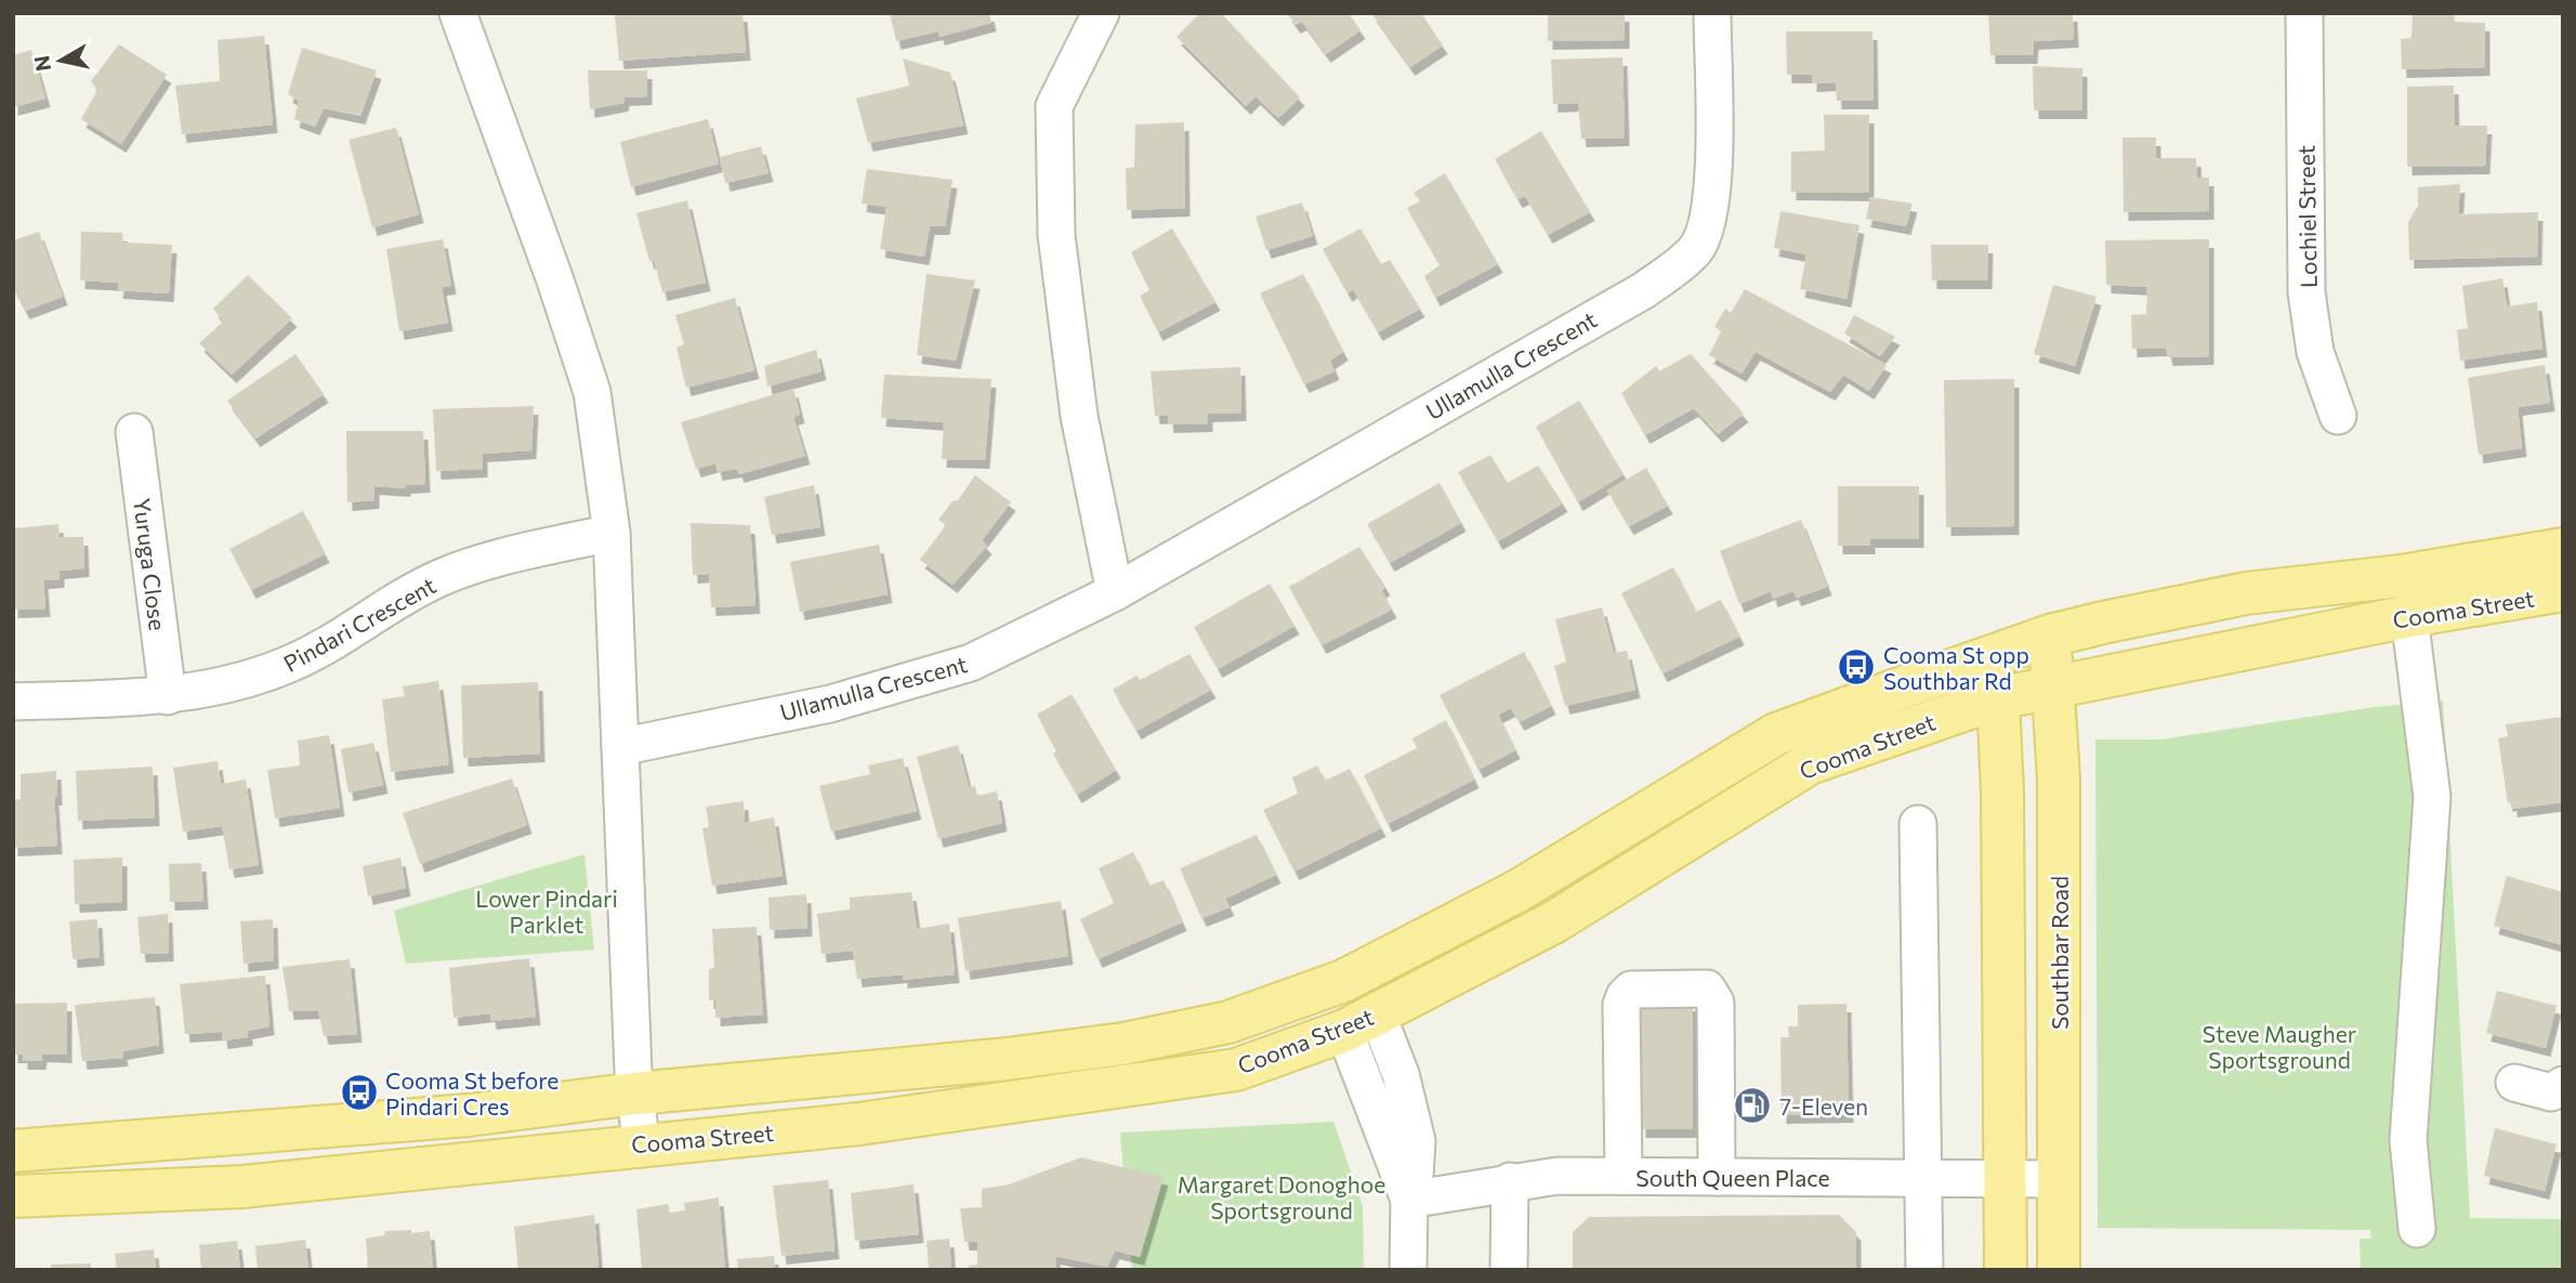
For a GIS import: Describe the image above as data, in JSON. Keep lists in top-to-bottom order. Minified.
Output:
{"streets":{"main road":["Cooma Street","Southbar Road"],"street":["Lochiel Street","Ullamulla Crescent","Yuruga Close","Pindari Crescent","South Queen Place"]},"crossings":[["Yuruga Close","Pindari Crescent"],["Cooma Street","Southbar Road"],["Southbar Road","South Queen Place"]],"parks":["Lower Pindari Parklet","Steve Maugher Sportsground","Margaret Donoghoe Sportsground"],"places":{"bus stop":["Cooma St opp Southbar Rd","Cooma St before Pindari Cres"],"fuel station":["7-Eleven"]},"north":"left"}
